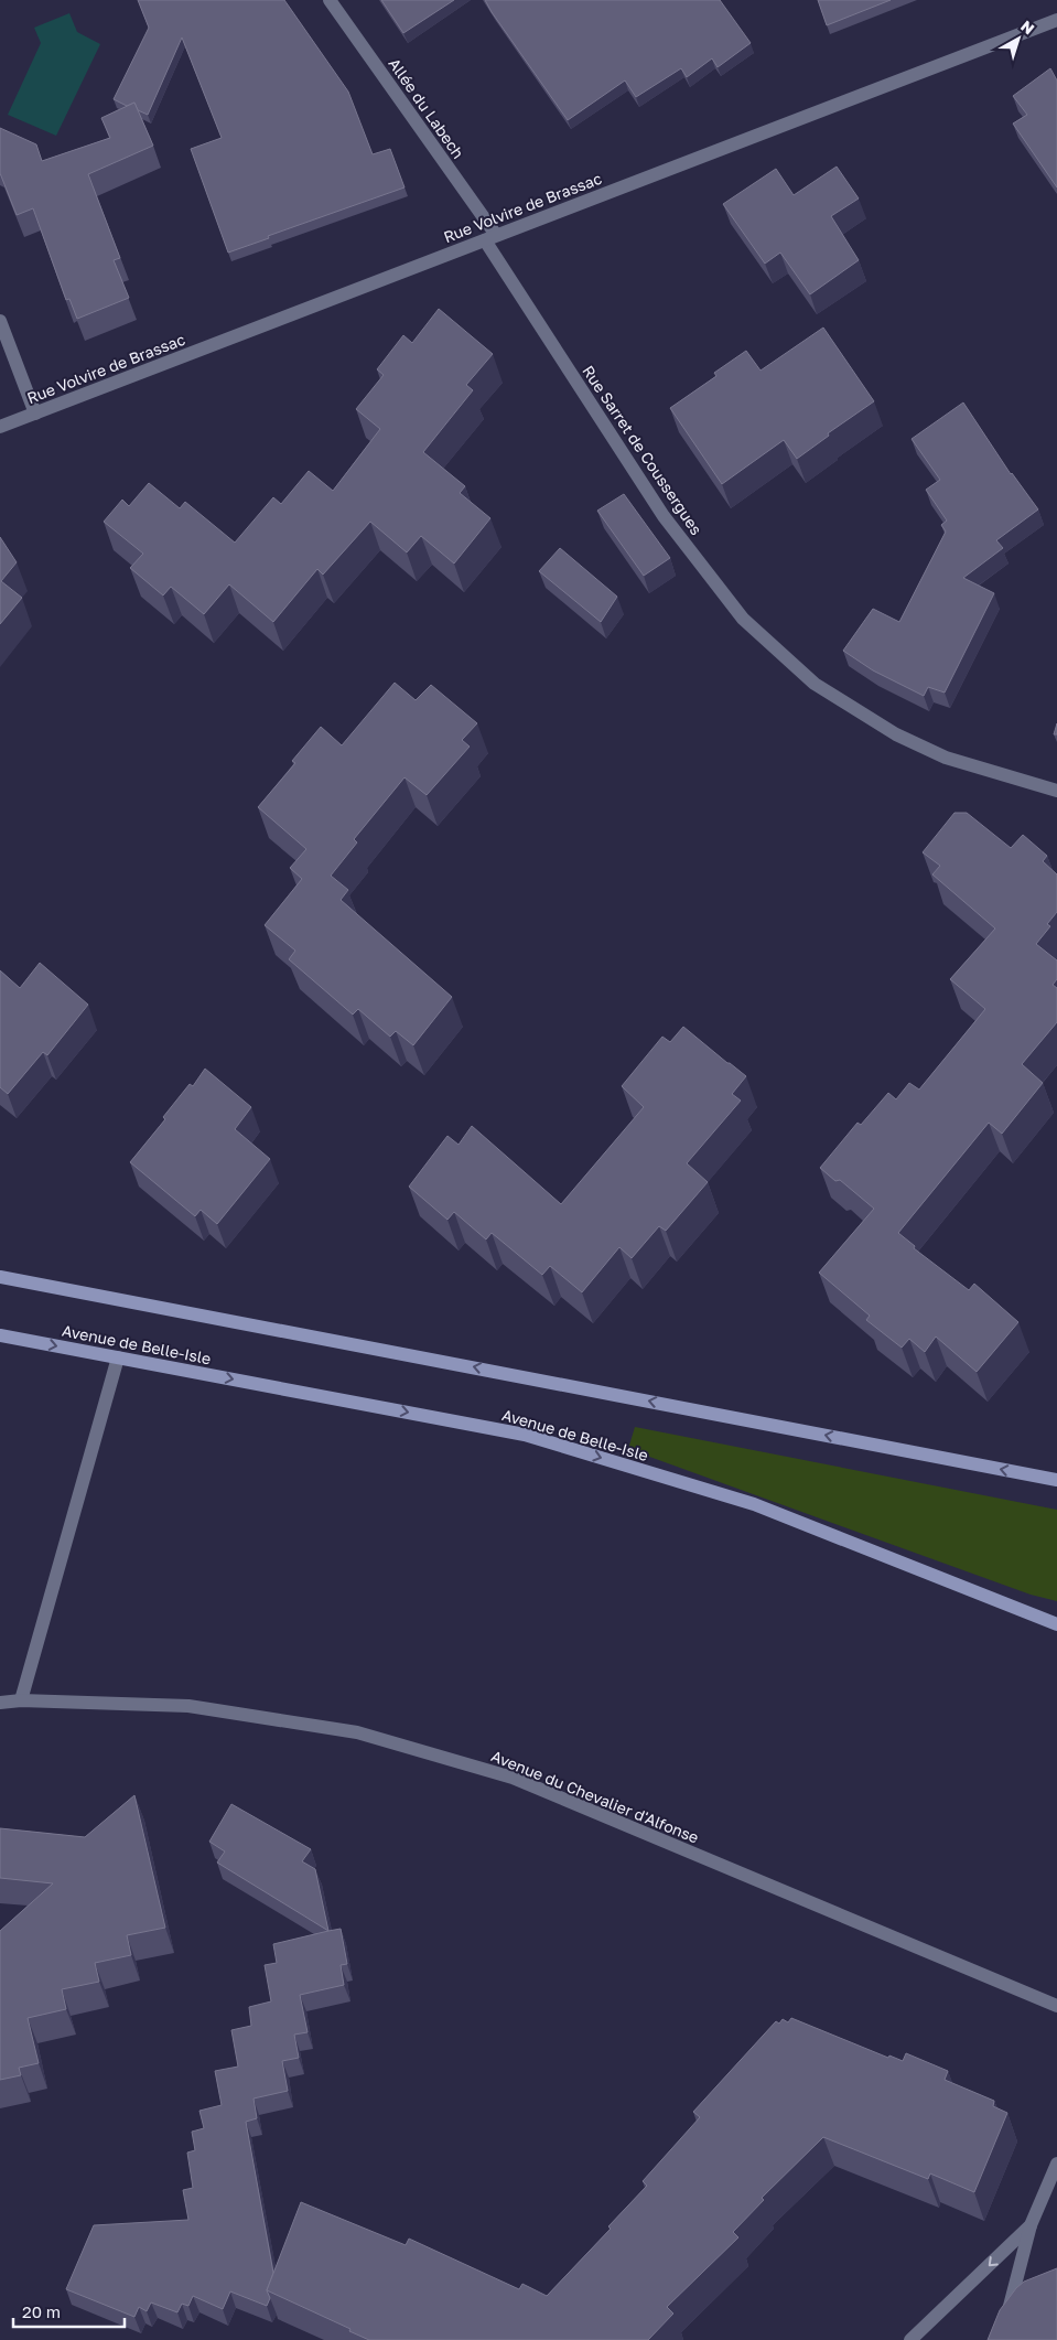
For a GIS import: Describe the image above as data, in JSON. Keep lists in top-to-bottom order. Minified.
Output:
{"streets":{"street":["Allée du Labech","Rue Volvire de Brassac","Rue Sarret de Coussergues","Avenue de Belle-Isle","Avenue du Chevalier d'Alfonse"]},"crossings":[["Allée du Labech","Rue Volvire de Brassac"],["Allée du Labech","Rue Sarret de Coussergues"],["Rue Volvire de Brassac","Rue Sarret de Coussergues"]],"scale_bar":"20 m","north":"top right"}
